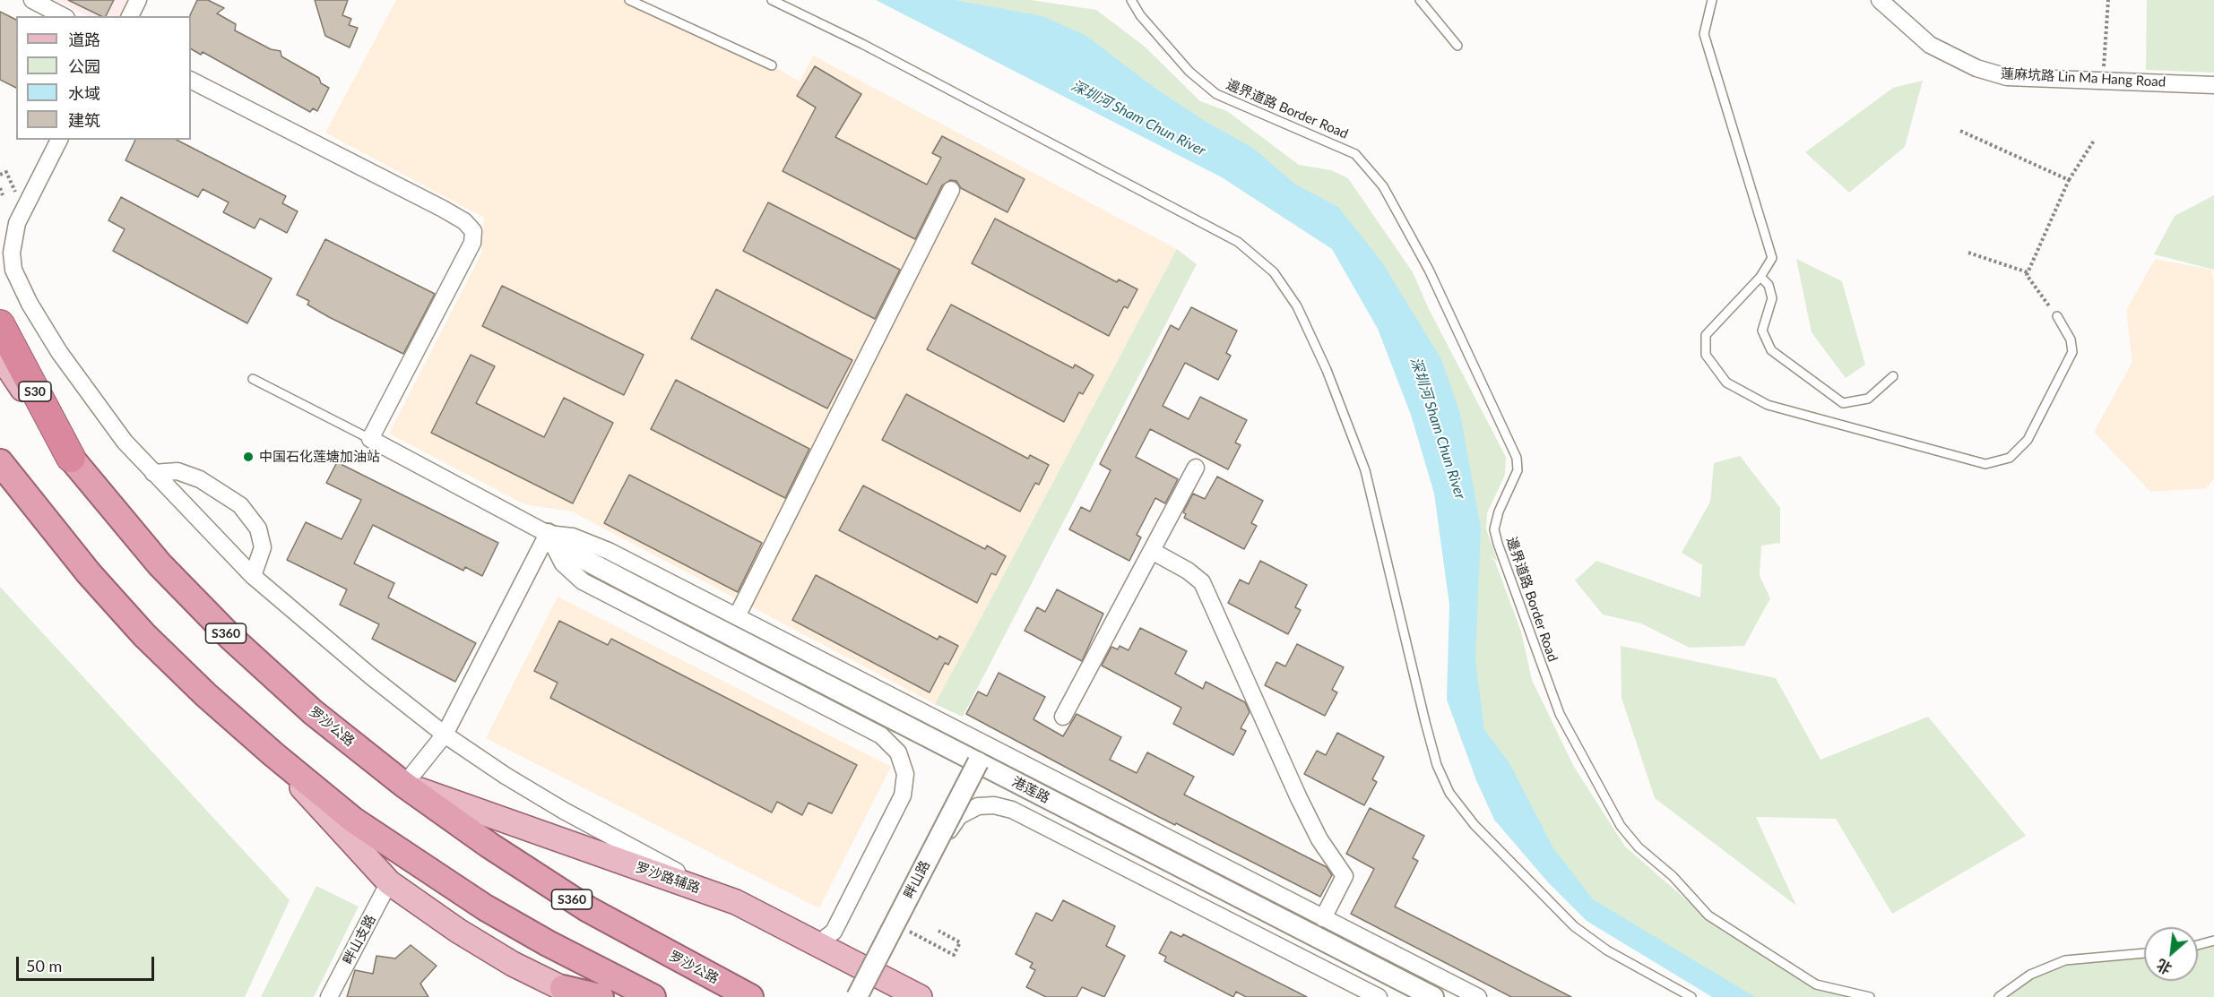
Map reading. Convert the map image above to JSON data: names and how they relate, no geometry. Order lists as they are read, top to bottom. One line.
{"streets":{"highway":["S30","S360","罗沙公路"],"main road":["罗沙路辅路"],"street":["蓮麻坑路 Lin Ma Hang Road","港莲路","畔山路","畔山支路"],"lane":["邊界道路 Border Road"]},"crossings":[["S30","罗沙公路"],["罗沙公路","罗沙路辅路"],["港莲路","畔山路"]],"water":["深圳河 Sham Chun River"],"places":["中国石化莲塘加油站"],"legend":["道路","公园","水域","建筑"],"scale_bar":"50 m","north":"bottom left"}
